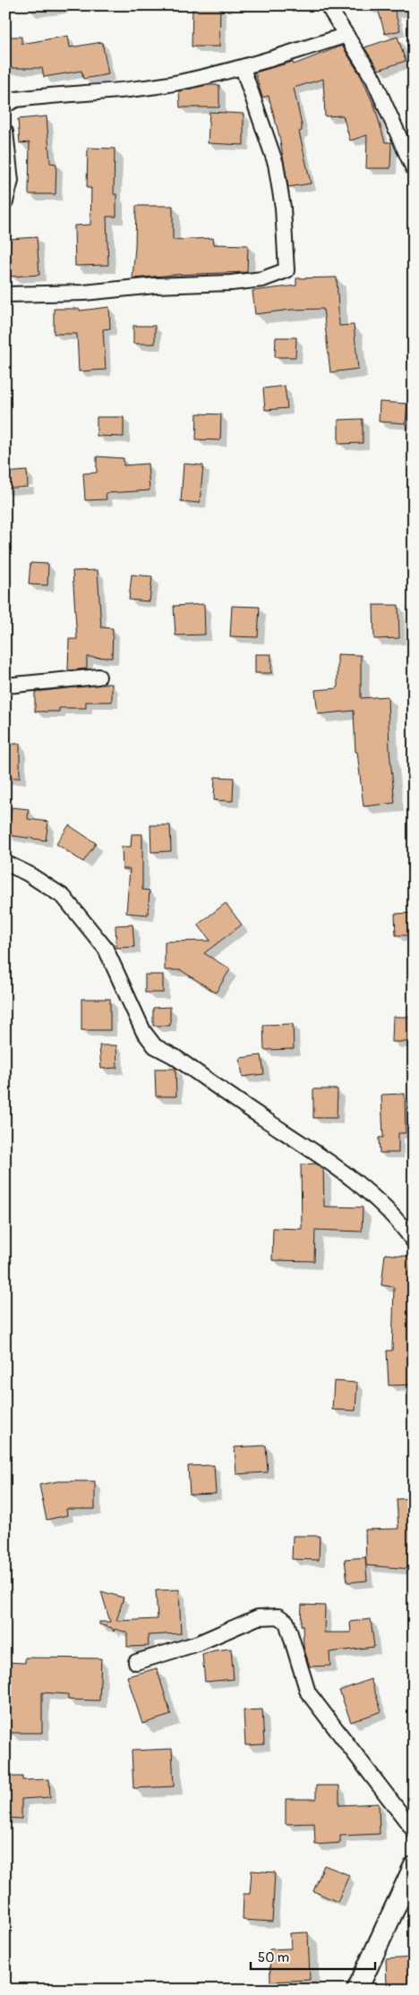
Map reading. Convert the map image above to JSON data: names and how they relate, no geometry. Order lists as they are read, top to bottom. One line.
{"scale_bar":"50 m"}
